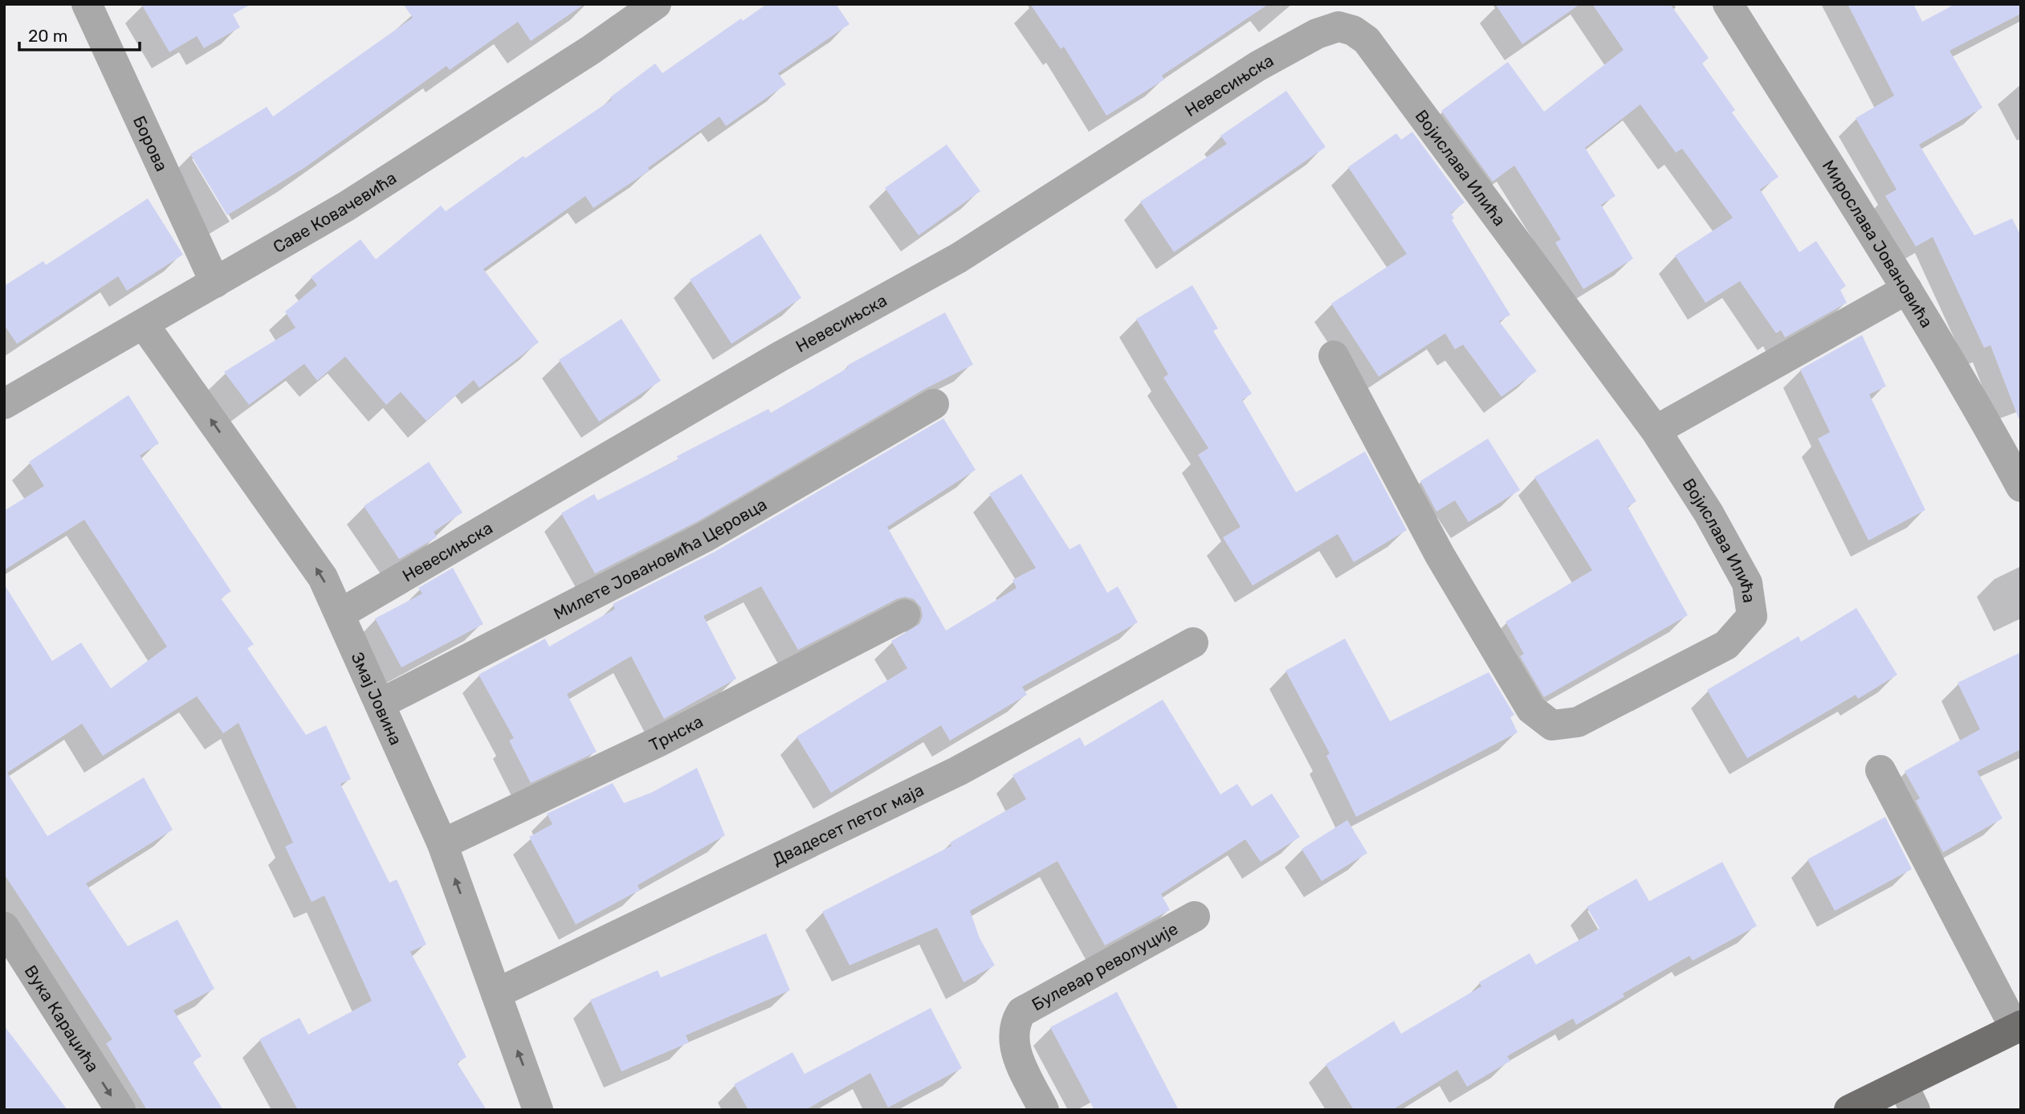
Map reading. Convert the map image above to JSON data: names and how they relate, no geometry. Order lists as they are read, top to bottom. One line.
{"streets":{"street":["Невесињска","Борова","Војислава Илића","Саве Ковачевића","Мирослава Јовановића","Милете Јовановића Церовца","Змај Јовина","Трнска","Двадесет петог маја","Булевар револуције","Вука Караџића"]},"crossings":[["Невесињска","Војислава Илића"],["Невесињска","Змај Јовина"],["Борова","Саве Ковачевића"],["Саве Ковачевића","Змај Јовина"],["Милете Јовановића Церовца","Змај Јовина"],["Змај Јовина","Трнска"],["Змај Јовина","Двадесет петог маја"]],"one_way":["Змај Јовина","Вука Караџића"],"scale_bar":"20 m"}
